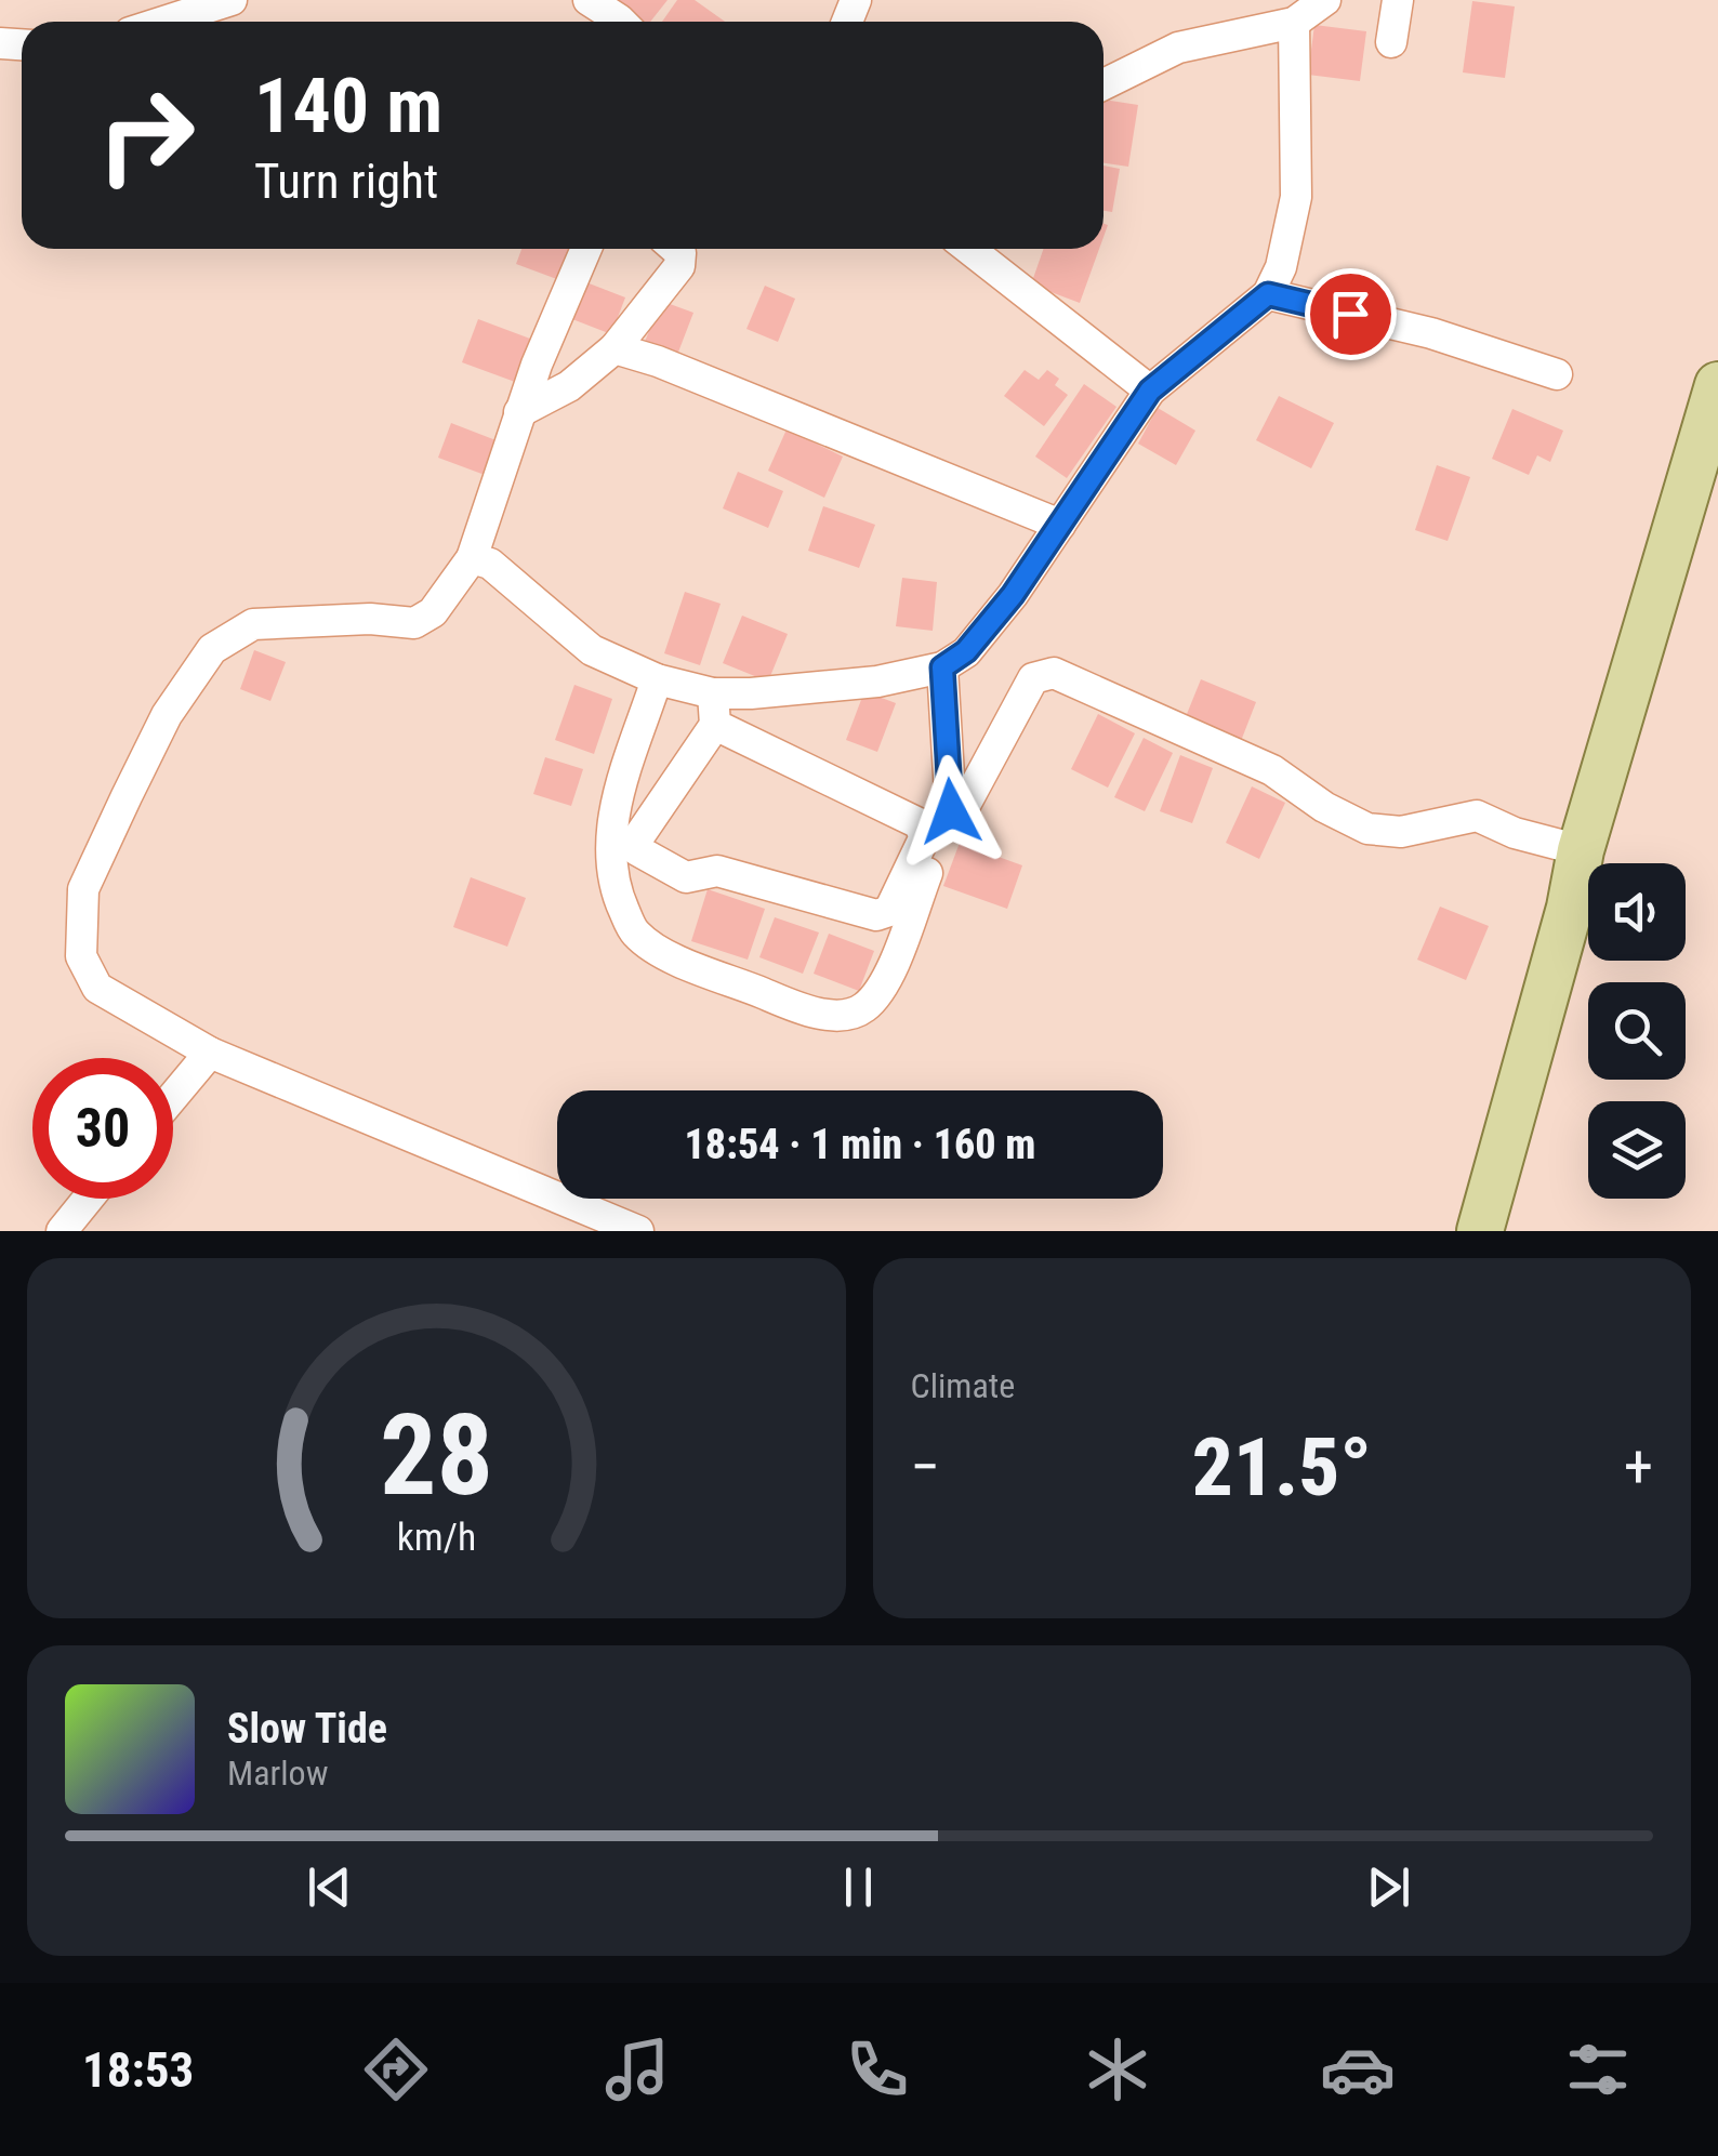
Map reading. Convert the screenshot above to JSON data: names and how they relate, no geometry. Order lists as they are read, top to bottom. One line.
{"page":{"turn":["140 m","Turn right"],"limit":"30","trip":"18:54 · 1 min · 160 m","tile":"Climate","heat":["−","21.5°","+"],"song":["Slow Tide","Marlow"],"tabs":"18:53","gauge":["28","km/h"]}}
